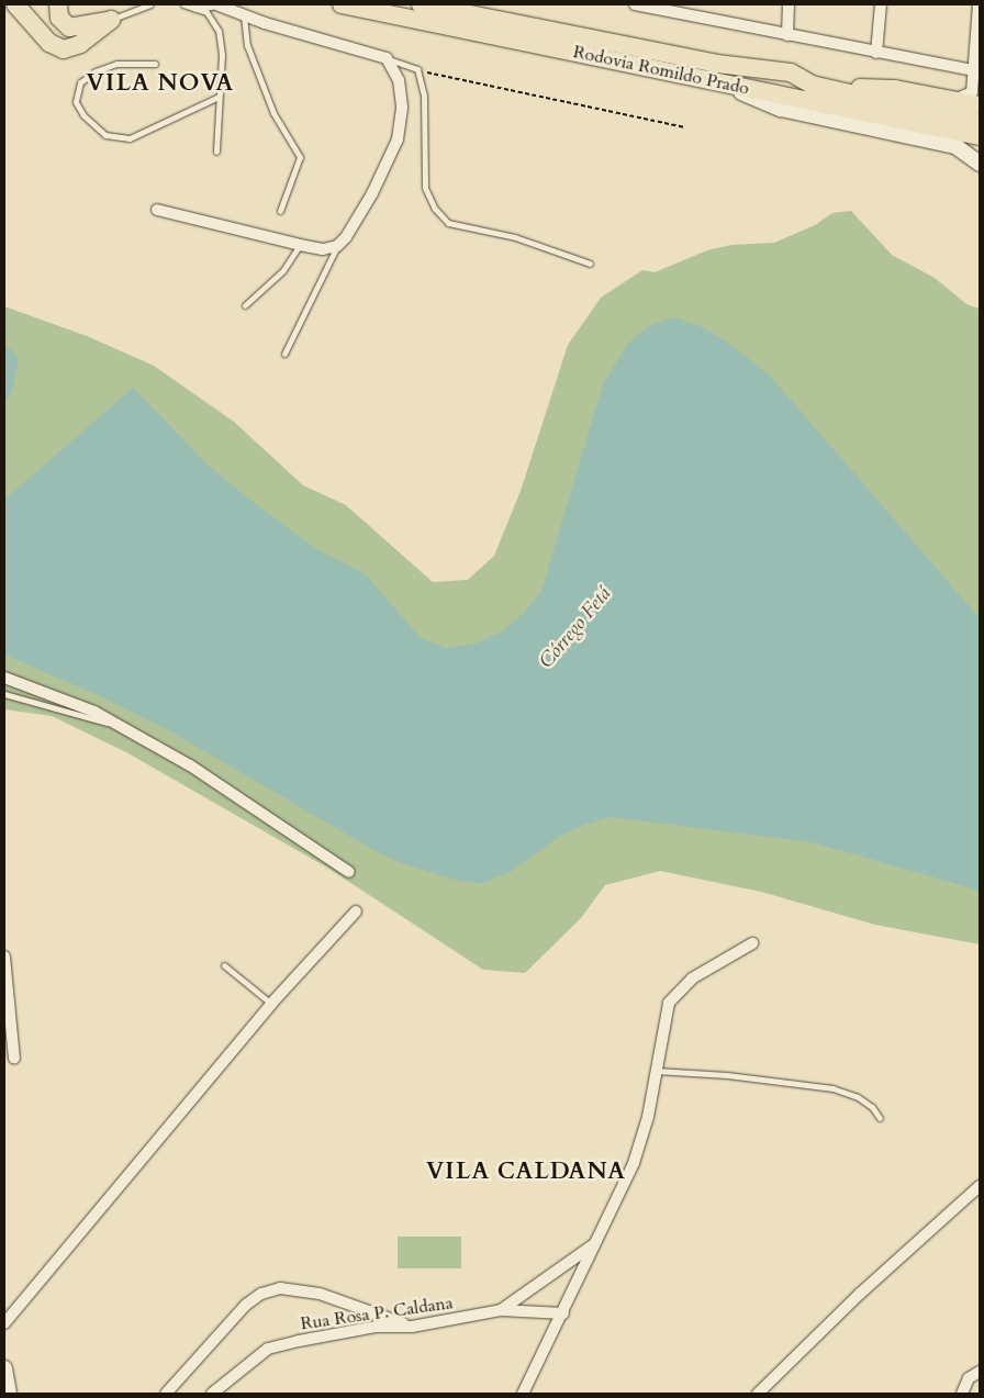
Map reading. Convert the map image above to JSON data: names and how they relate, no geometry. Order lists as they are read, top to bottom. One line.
{"streets":{"main road":["Rodovia Romildo Prado"],"street":["Rua Rosa P. Caldana"]},"districts":["VILA NOVA","VILA CALDANA"],"water":["Córrego Fetá"]}
